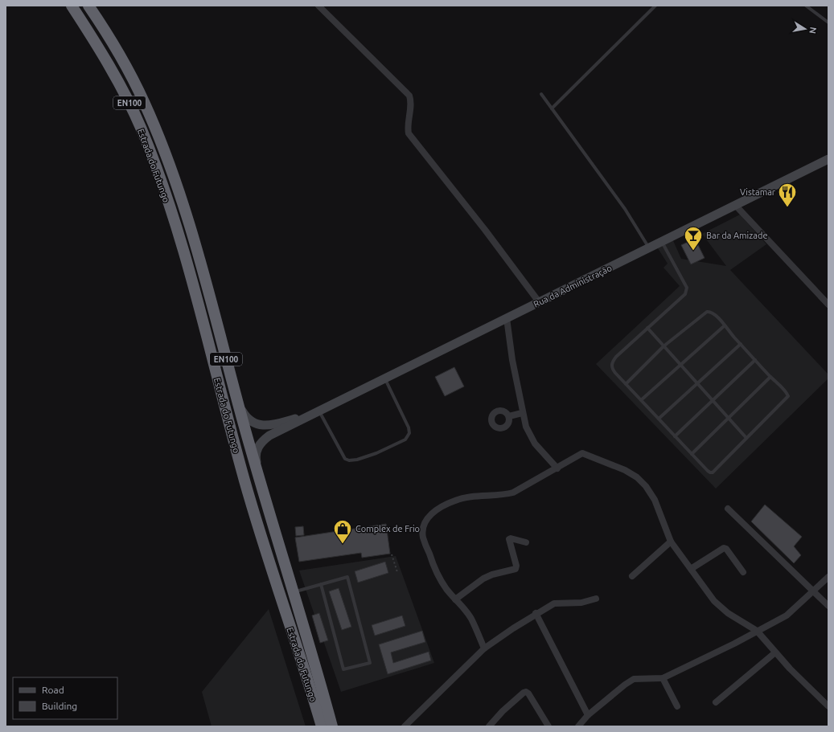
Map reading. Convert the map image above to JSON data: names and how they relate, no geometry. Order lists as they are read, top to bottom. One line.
{"streets":{"highway":["EN100","Estrada do Futungo"],"street":["Rua da Administração"]},"places":{"restaurant":["Vistamar"],"bar":["Bar da Amizade"],"shop":["Complex de Frio"]},"legend":["Road","Building"],"north":"right"}
